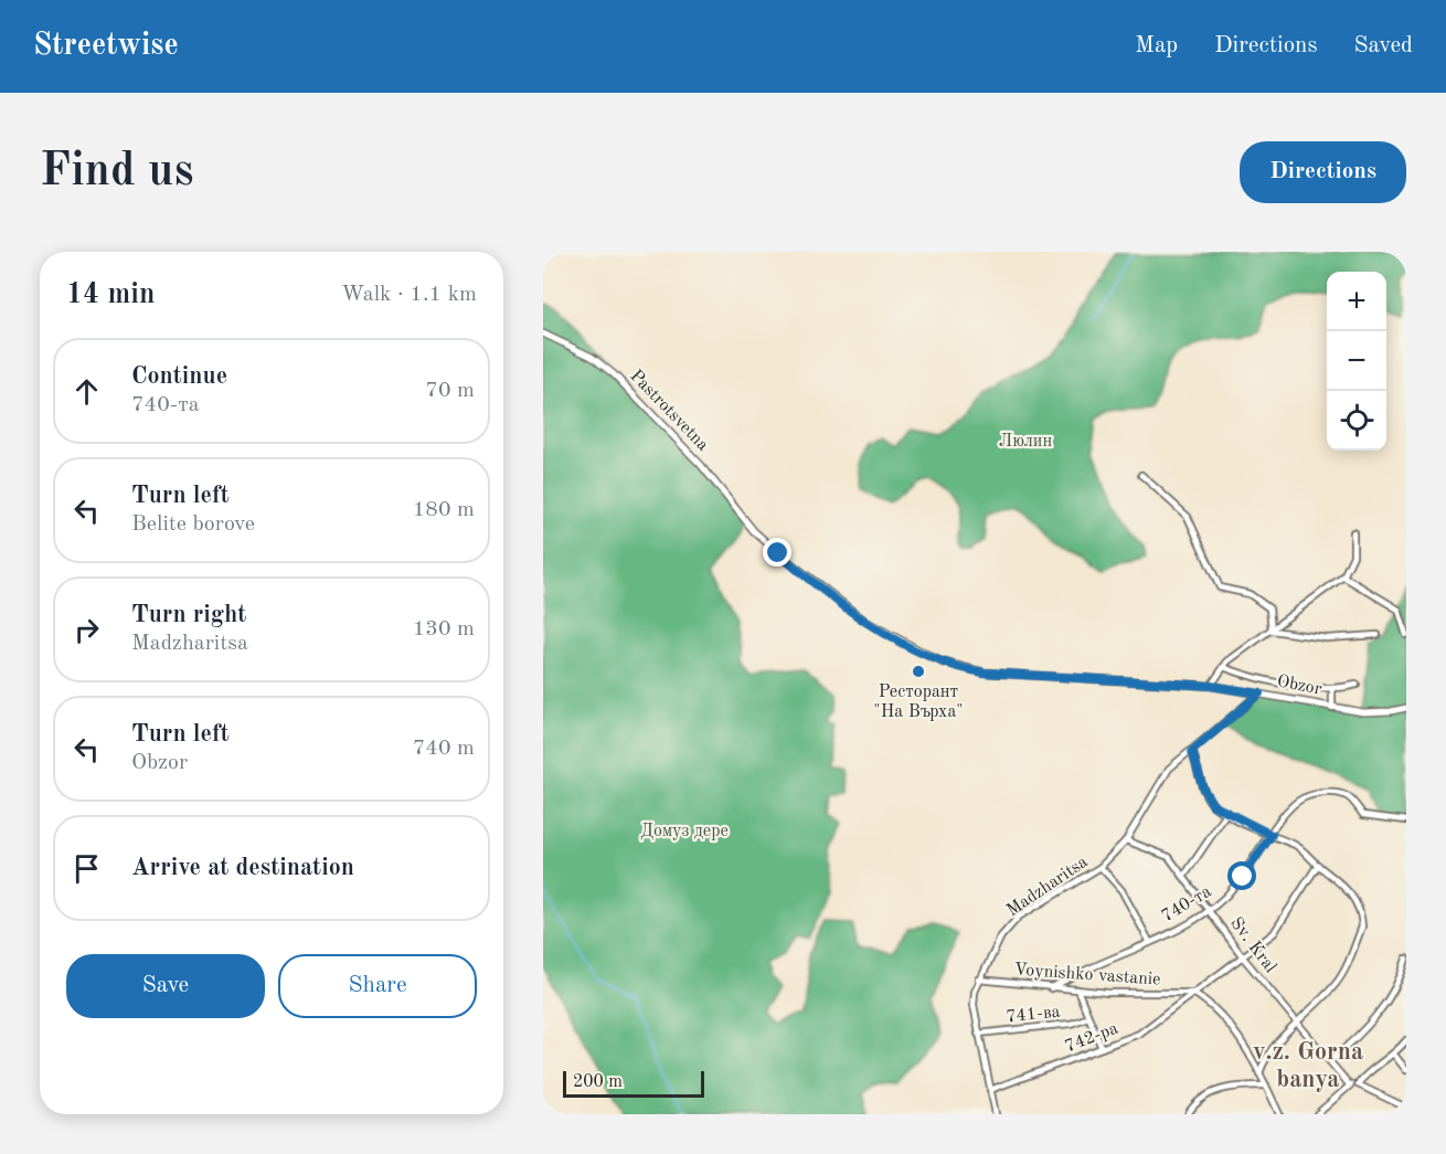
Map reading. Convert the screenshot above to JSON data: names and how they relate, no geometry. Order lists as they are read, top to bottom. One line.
{"streets":{"street":["Pastrotsvetna","Obzor","Madzharitsa","740-та","Sv. Kral","Voynishko vastanie","741-ва","742-ра"]},"crossings":[["Pastrotsvetna","Obzor"],["Obzor","Madzharitsa"],["Madzharitsa","Sv. Kral"],["Madzharitsa","Voynishko vastanie"],["Madzharitsa","741-ва"],["Madzharitsa","742-ра"],["740-та","Sv. Kral"],["740-та","Voynishko vastanie"],["Sv. Kral","742-ра"],["Voynishko vastanie","742-ра"]],"districts":["v.z. Gorna banya"],"parks":["Люлин","Домуз дере"],"places":["Ресторант \"На Върха\""],"scale_bar":"200 m","page":{"header":"Streetwise","nav":["Map","Directions","Saved"],"buttons":["Directions",["Save","Share"]],"title":"Find us","heading":["14 min","Walk · 1.1 km"],"map_buttons":["+","−"],"list":[["Continue","740-та","70 m"],["Turn left","Belite borove","180 m"],["Turn right","Madzharitsa","130 m"],["Turn left","Obzor","740 m"],"Arrive at destination"],"scale":"200 m"}}
